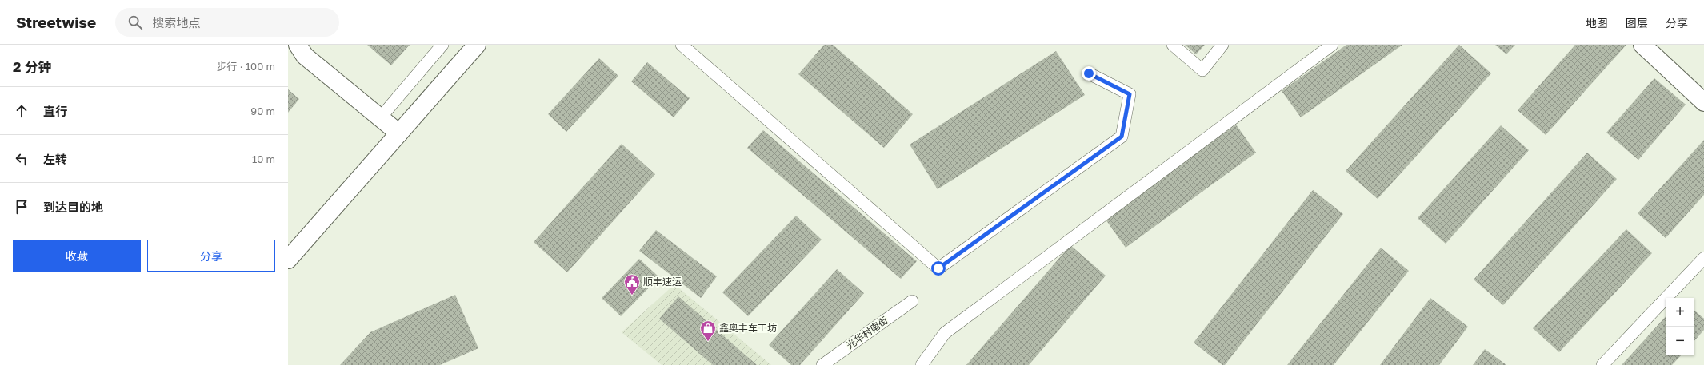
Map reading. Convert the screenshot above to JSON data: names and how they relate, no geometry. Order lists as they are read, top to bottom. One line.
{"streets":{"lane":["光华村南街"]},"places":{"public building":["顺丰速运"],"shop":["鑫奥丰车工坊"]},"page":{"header":"Streetwise","search":"搜索地点","nav":["地图","图层","分享"],"heading":["2 分钟","步行 · 100 m"],"list":[["直行","90 m"],["左转","10 m"],"到达目的地"],"buttons":["收藏","分享"],"map_buttons":["+","−"]}}
